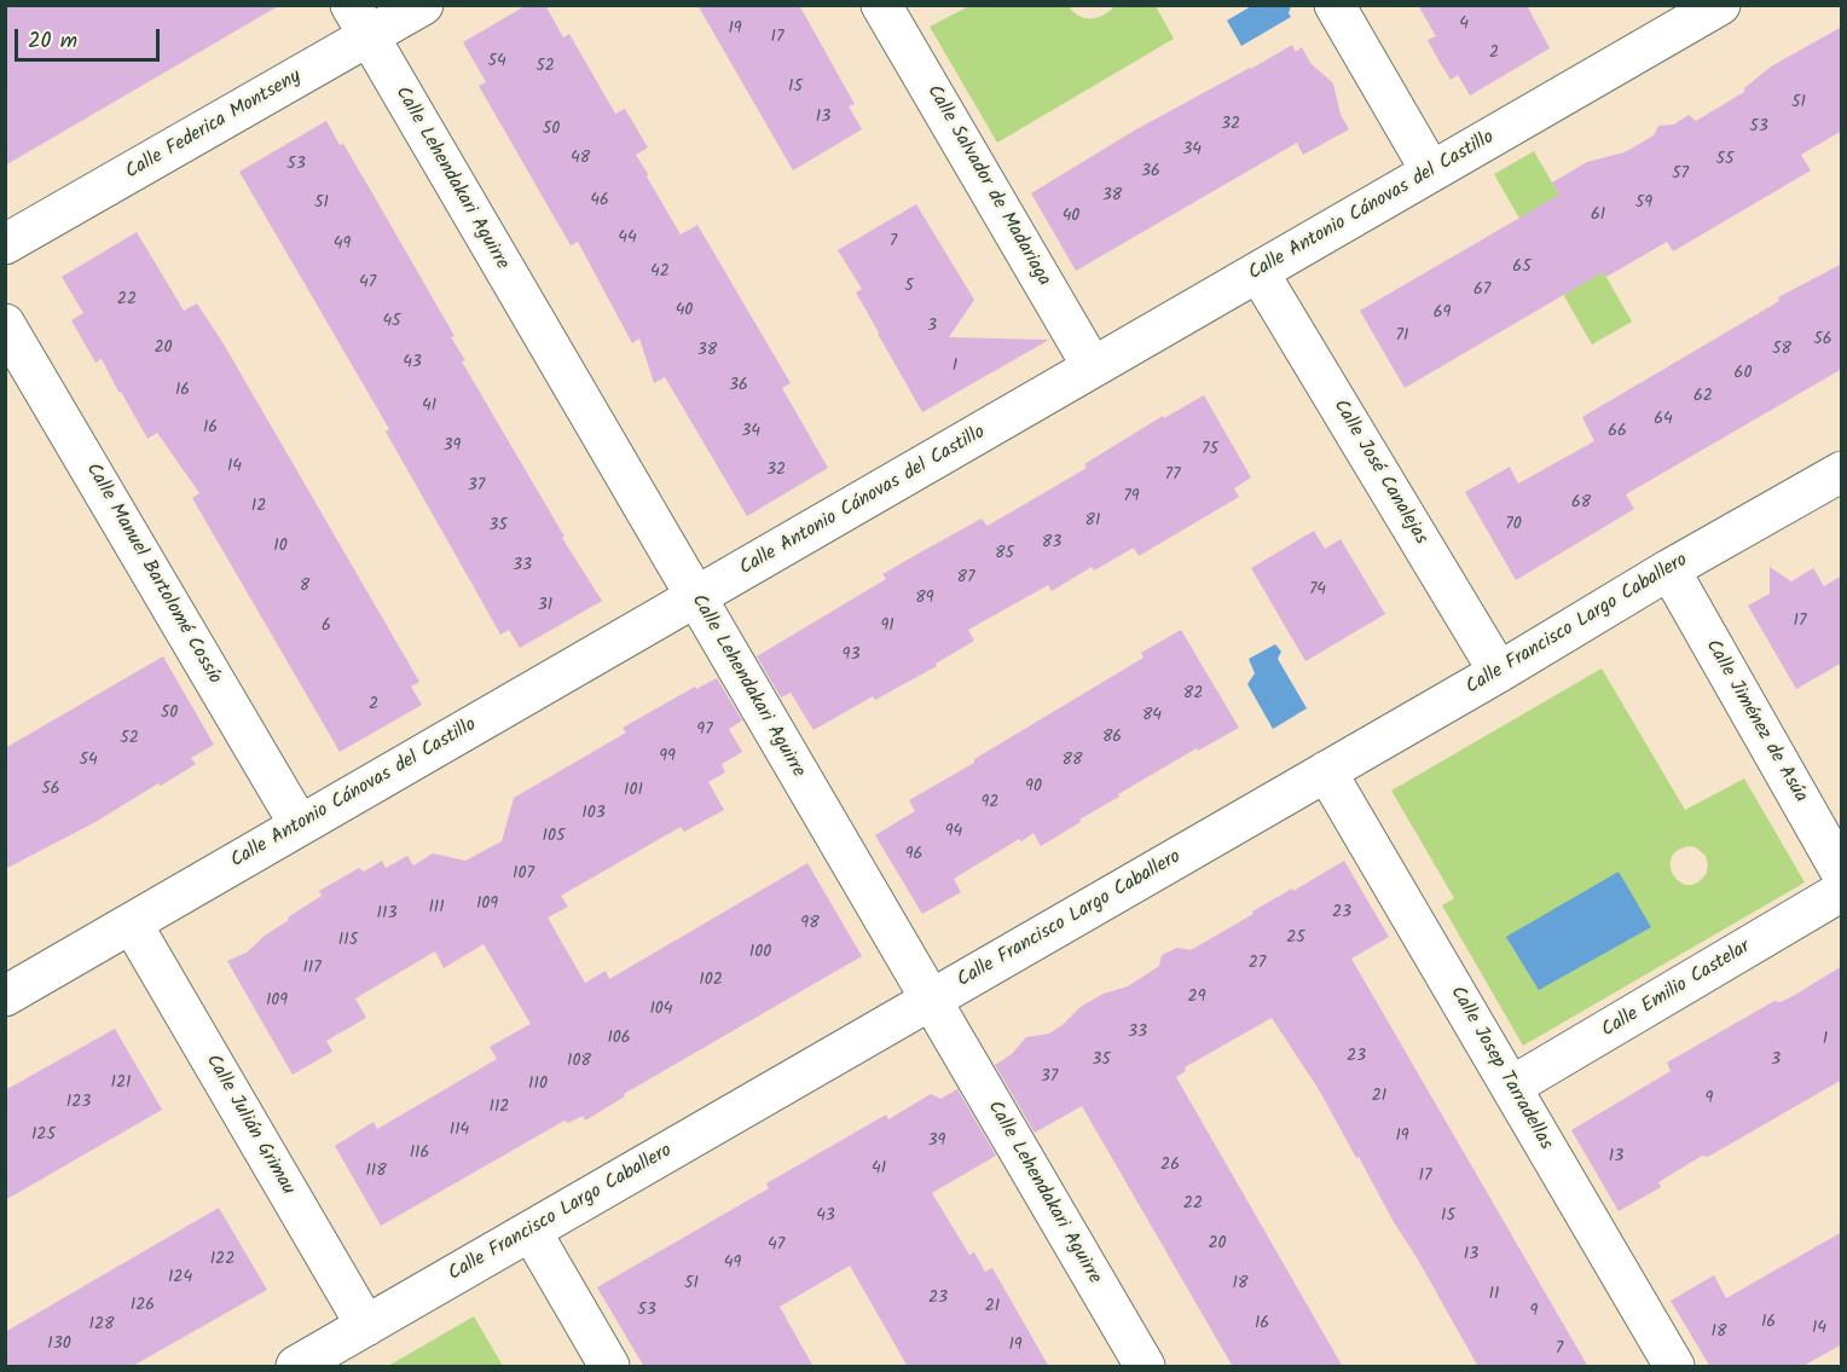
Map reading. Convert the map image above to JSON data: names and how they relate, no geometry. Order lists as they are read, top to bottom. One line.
{"streets":{"street":["Calle Federica Montseny","Calle Lehendakari Aguirre","Calle Salvador de Madariaga","Calle Antonio Cánovas del Castillo","Calle José Canalejas","Calle Manuel Bartolomé Cossío","Calle Francisco Largo Caballero","Calle Jiménez de Asúa","Calle Emilio Castelar","Calle Josep Tarradellas","Calle Julián Grimau"]},"crossings":[["Calle Federica Montseny","Calle Lehendakari Aguirre"],["Calle Lehendakari Aguirre","Calle Antonio Cánovas del Castillo"],["Calle Lehendakari Aguirre","Calle Francisco Largo Caballero"],["Calle Salvador de Madariaga","Calle Antonio Cánovas del Castillo"],["Calle Antonio Cánovas del Castillo","Calle José Canalejas"],["Calle Antonio Cánovas del Castillo","Calle Manuel Bartolomé Cossío"],["Calle Antonio Cánovas del Castillo","Calle Julián Grimau"],["Calle José Canalejas","Calle Francisco Largo Caballero"],["Calle Francisco Largo Caballero","Calle Jiménez de Asúa"],["Calle Francisco Largo Caballero","Calle Josep Tarradellas"],["Calle Francisco Largo Caballero","Calle Julián Grimau"],["Calle Emilio Castelar","Calle Josep Tarradellas"]],"house_numbers":["4","19","17","2","54","52","15","51","13","32","53","50","34","48","55","53","36","57","38","46","51","59","61","40","44","7","49","65","42","47","5","67","22","40","69","45","3","71","56","20","58","38","43","1","60","36","16","62","41","64","16","34","66","39","75","14","32","77","37","79","68","12","81","70","35","83","10","85","33","87","8","74","89","31","17","6","91","93","82","2","50","84","97","86","52","99","54","88","90","56","101","92","103","94","105","96","107","109","111","23","113","98","25","115","100","27","117","102","29","109","104","33","106","1","23","35","3","108","37","121","110","21","9","123","112","114","125","19","39","116","13","26","41","118","17","22","43","15","20","47","13","122","49","124","51","18","11","23","126","21","53","9","16","16","128","14","18","130","19","7"],"scale_bar":"20 m"}
